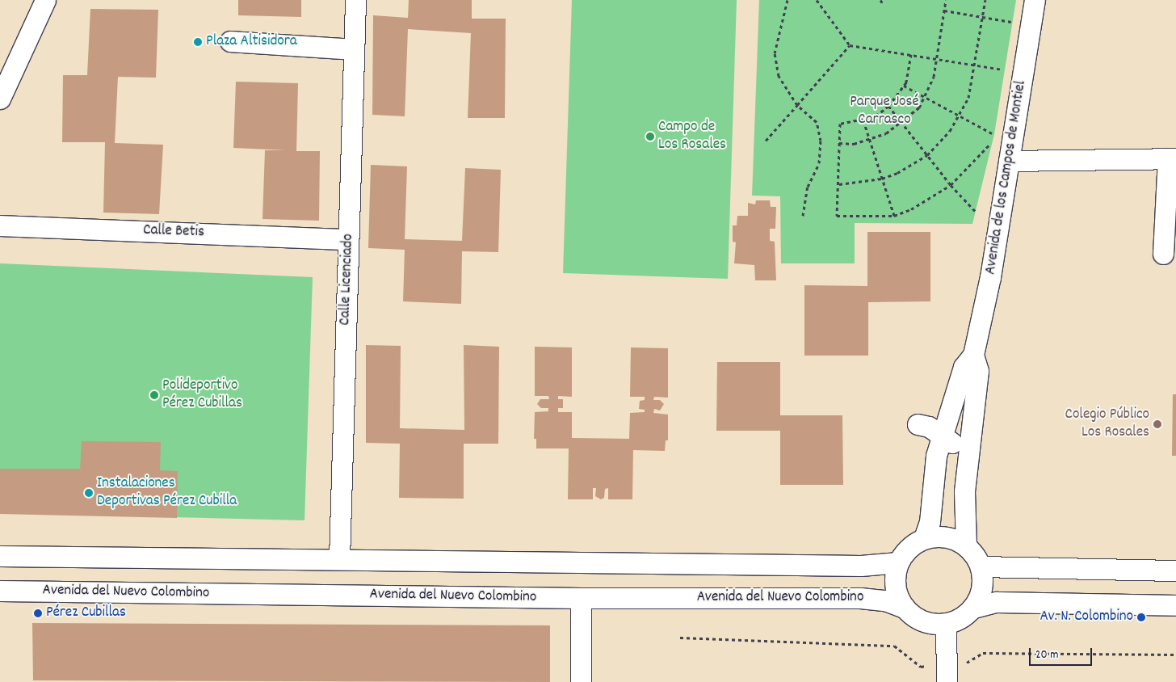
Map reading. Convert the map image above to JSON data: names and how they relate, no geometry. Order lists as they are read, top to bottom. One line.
{"streets":{"street":["Avenida de los Campos de Montiel","Calle Betis","Calle Licenciado","Avenida del Nuevo Colombino"]},"crossings":[["Avenida de los Campos de Montiel","Avenida del Nuevo Colombino"],["Calle Betis","Calle Licenciado"]],"parks":["Parque José Carrasco"],"places":["Plaza Altisidora","Campo de Los Rosales","Polideportivo Pérez Cubillas","Colegio Público Los Rosales","Instalaciones Deportivas Pérez Cubilla","Pérez Cubillas","Av. N. Colombino"],"scale_bar":"20 m"}
